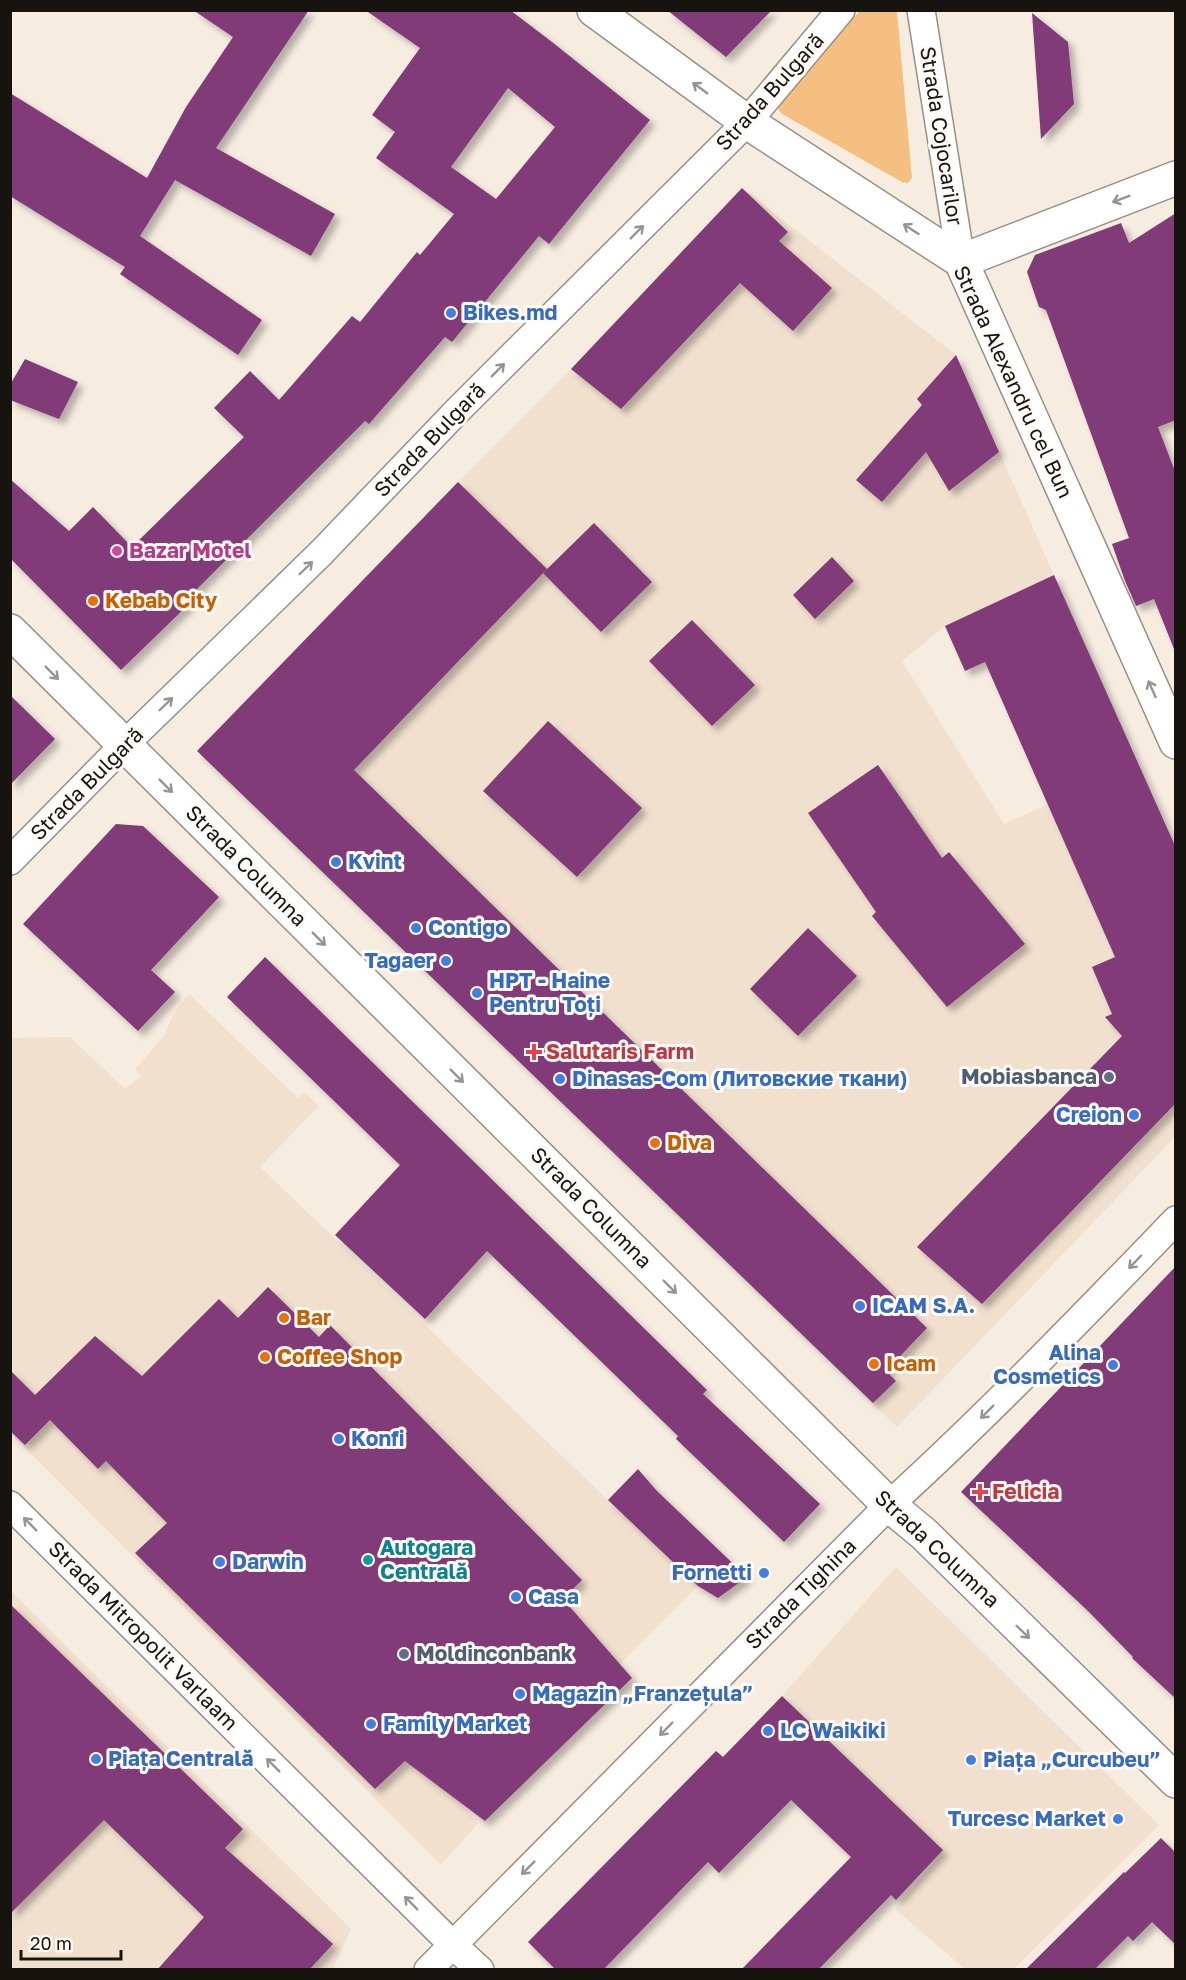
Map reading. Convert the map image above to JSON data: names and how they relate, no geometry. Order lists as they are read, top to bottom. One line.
{"streets":{"main road":["Strada Alexandru cel Bun","Strada Columna"],"street":["Strada Bulgară","Strada Cojocarilor","Strada Tighina","Strada Mitropolit Varlaam"]},"crossings":[["Strada Bulgară","Strada Alexandru cel Bun"],["Strada Bulgară","Strada Columna"],["Strada Cojocarilor","Strada Alexandru cel Bun"],["Strada Columna","Strada Tighina"],["Strada Tighina","Strada Mitropolit Varlaam"]],"one_way":["Strada Bulgară","Strada Alexandru cel Bun","Strada Columna","Strada Tighina","Strada Mitropolit Varlaam"],"places":{"other":["Bikes.md","Bazar Motel","Kebab City","Kvint","Contigo","Tagaer","HPT - Haine Pentru Toți","Mobiasbanca","Dinasas-Com (Литовские ткани)","Creion","Diva","ICAM S.A.","Bar","Coffee Shop","Icam","Alina Cosmetics","Konfi","Autogara Centrală","Darwin","Fornetti","Casa","Moldinconbank","Magazin „Franzețula”","Family Market","LC Waikiki","Piața Centrală","Piața „Curcubeu”","Turcesc Market"],"health":["Salutaris Farm","Felicia"]},"scale_bar":"20 m"}
